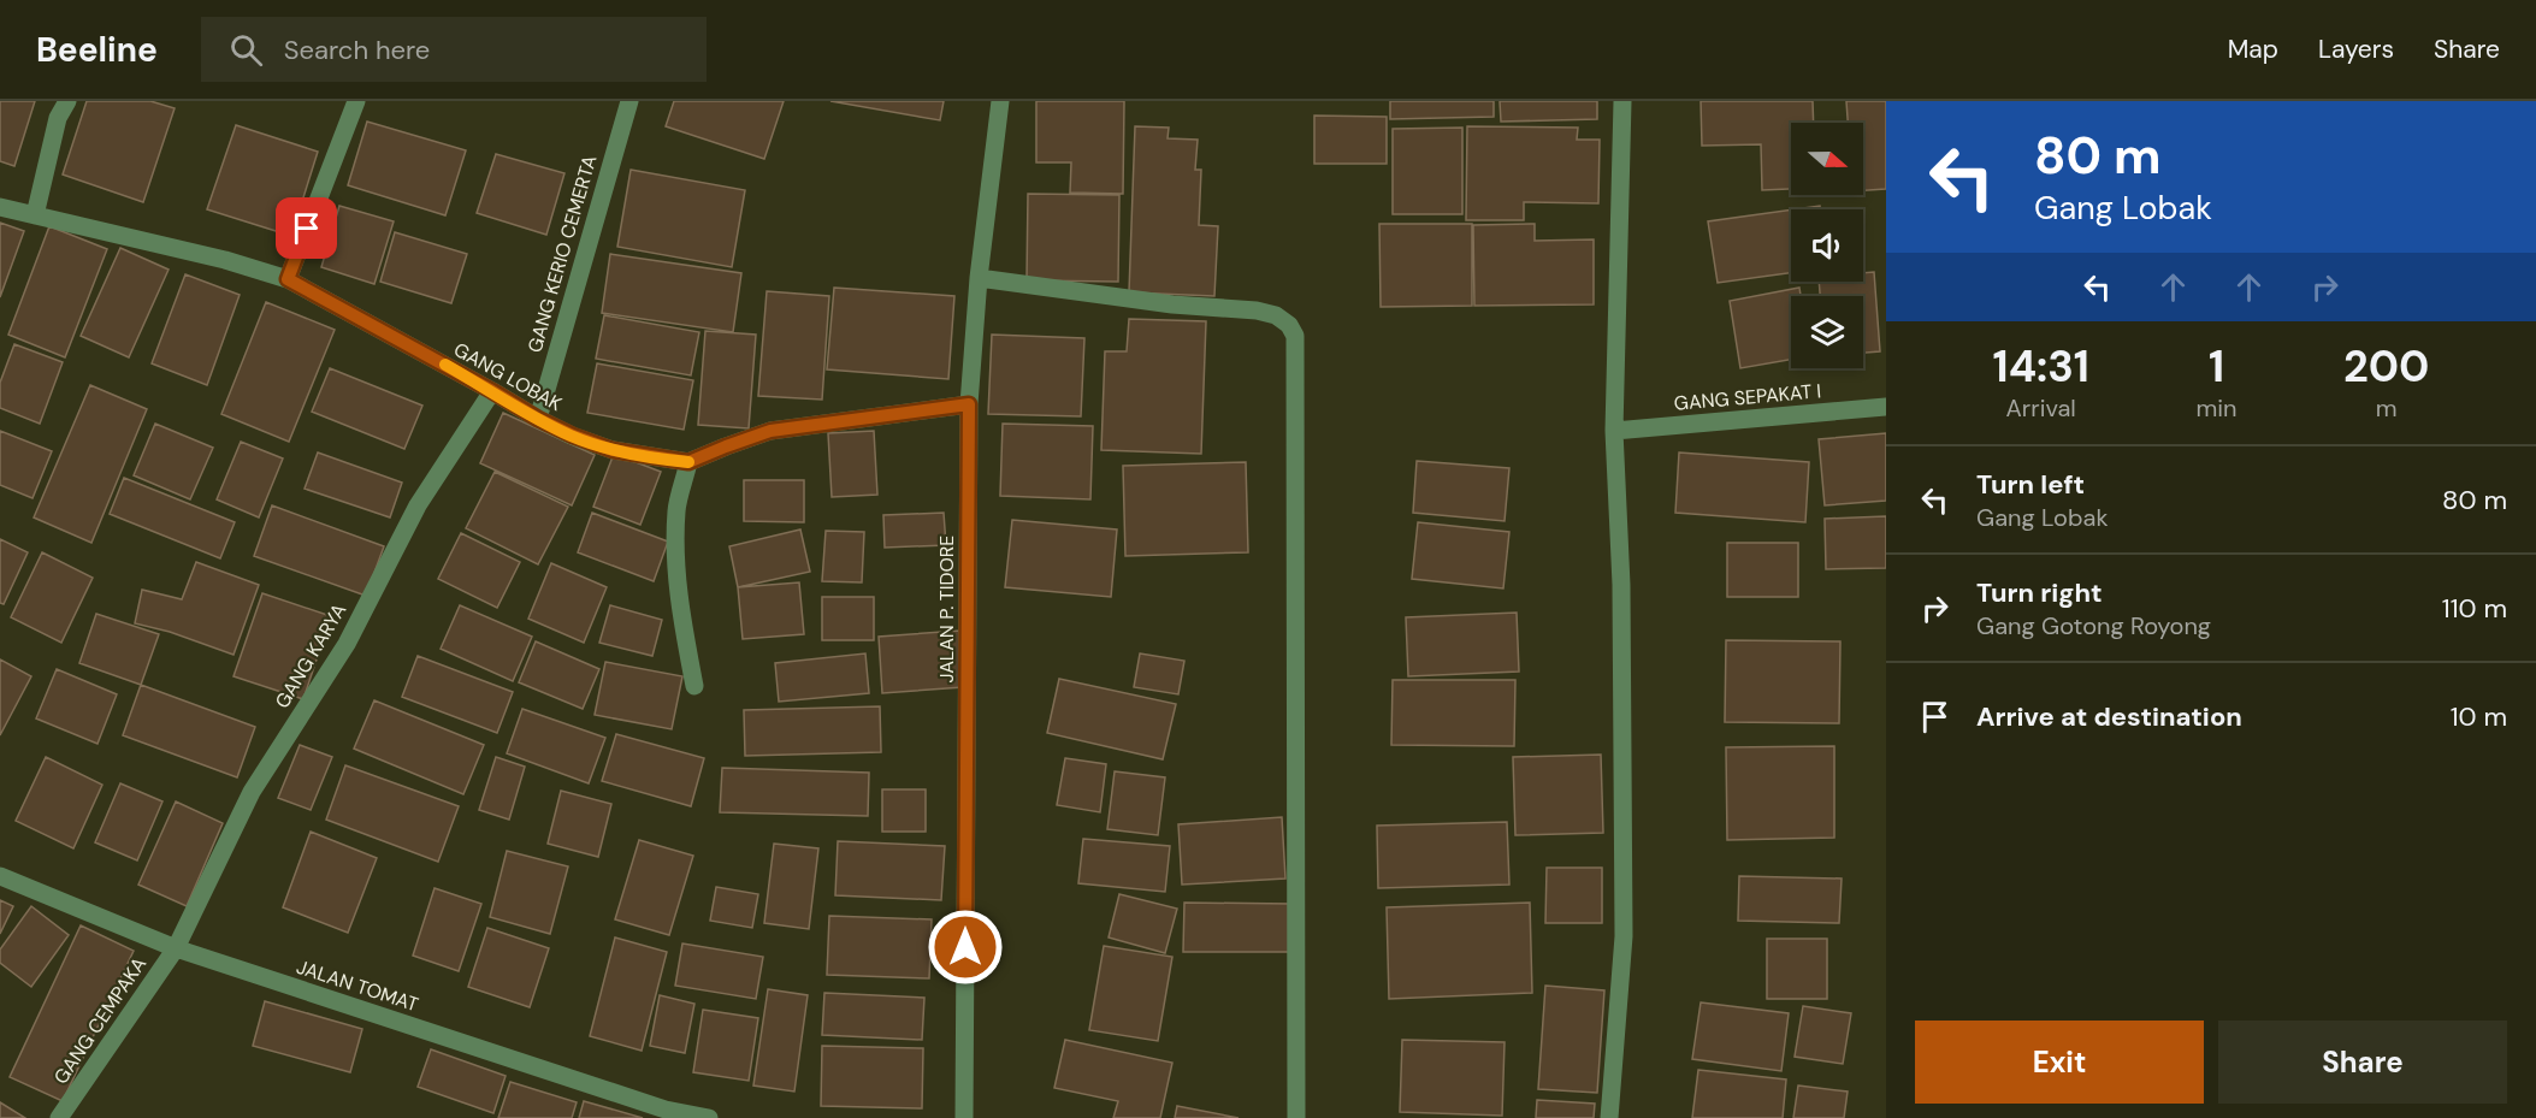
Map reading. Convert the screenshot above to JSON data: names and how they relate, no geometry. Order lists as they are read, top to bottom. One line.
{"streets":{"street":["GANG KERIO CEMERTA","GANG LOBAK","GANG SEPAKAT I","JALAN P. TIDORE","GANG KARYA","JALAN TOMAT","GANG CEMPAKA"]},"crossings":[["GANG KERIO CEMERTA","GANG LOBAK"],["GANG LOBAK","GANG KARYA"],["GANG KARYA","JALAN TOMAT"],["GANG KARYA","GANG CEMPAKA"],["JALAN TOMAT","GANG CEMPAKA"]],"north":"right","page":{"header":"Beeline","search":"Search here","nav":["Map","Layers","Share"],"turn":["80 m","Gang Lobak"],"eta":["14:31","Arrival","1","min","200","m"],"list":[{"name":"Turn left","note":"Gang Lobak","value":"80 m"},{"name":"Turn right","note":"Gang Gotong Royong","value":"110 m"},{"name":"Arrive at destination","value":"10 m"}],"buttons":["Exit","Share"]}}
